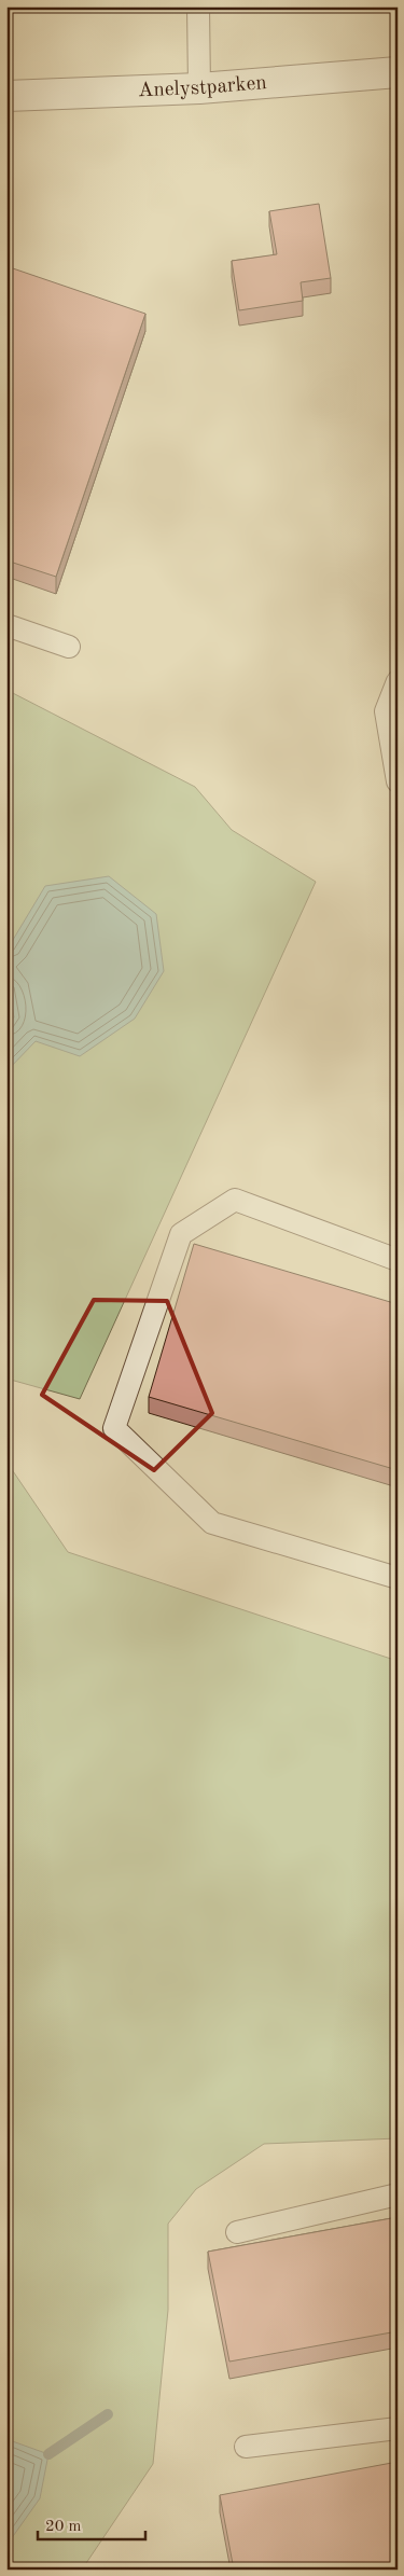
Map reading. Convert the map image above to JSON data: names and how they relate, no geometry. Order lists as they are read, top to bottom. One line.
{"streets":{"street":["Anelystparken"]},"scale_bar":"20 m"}
